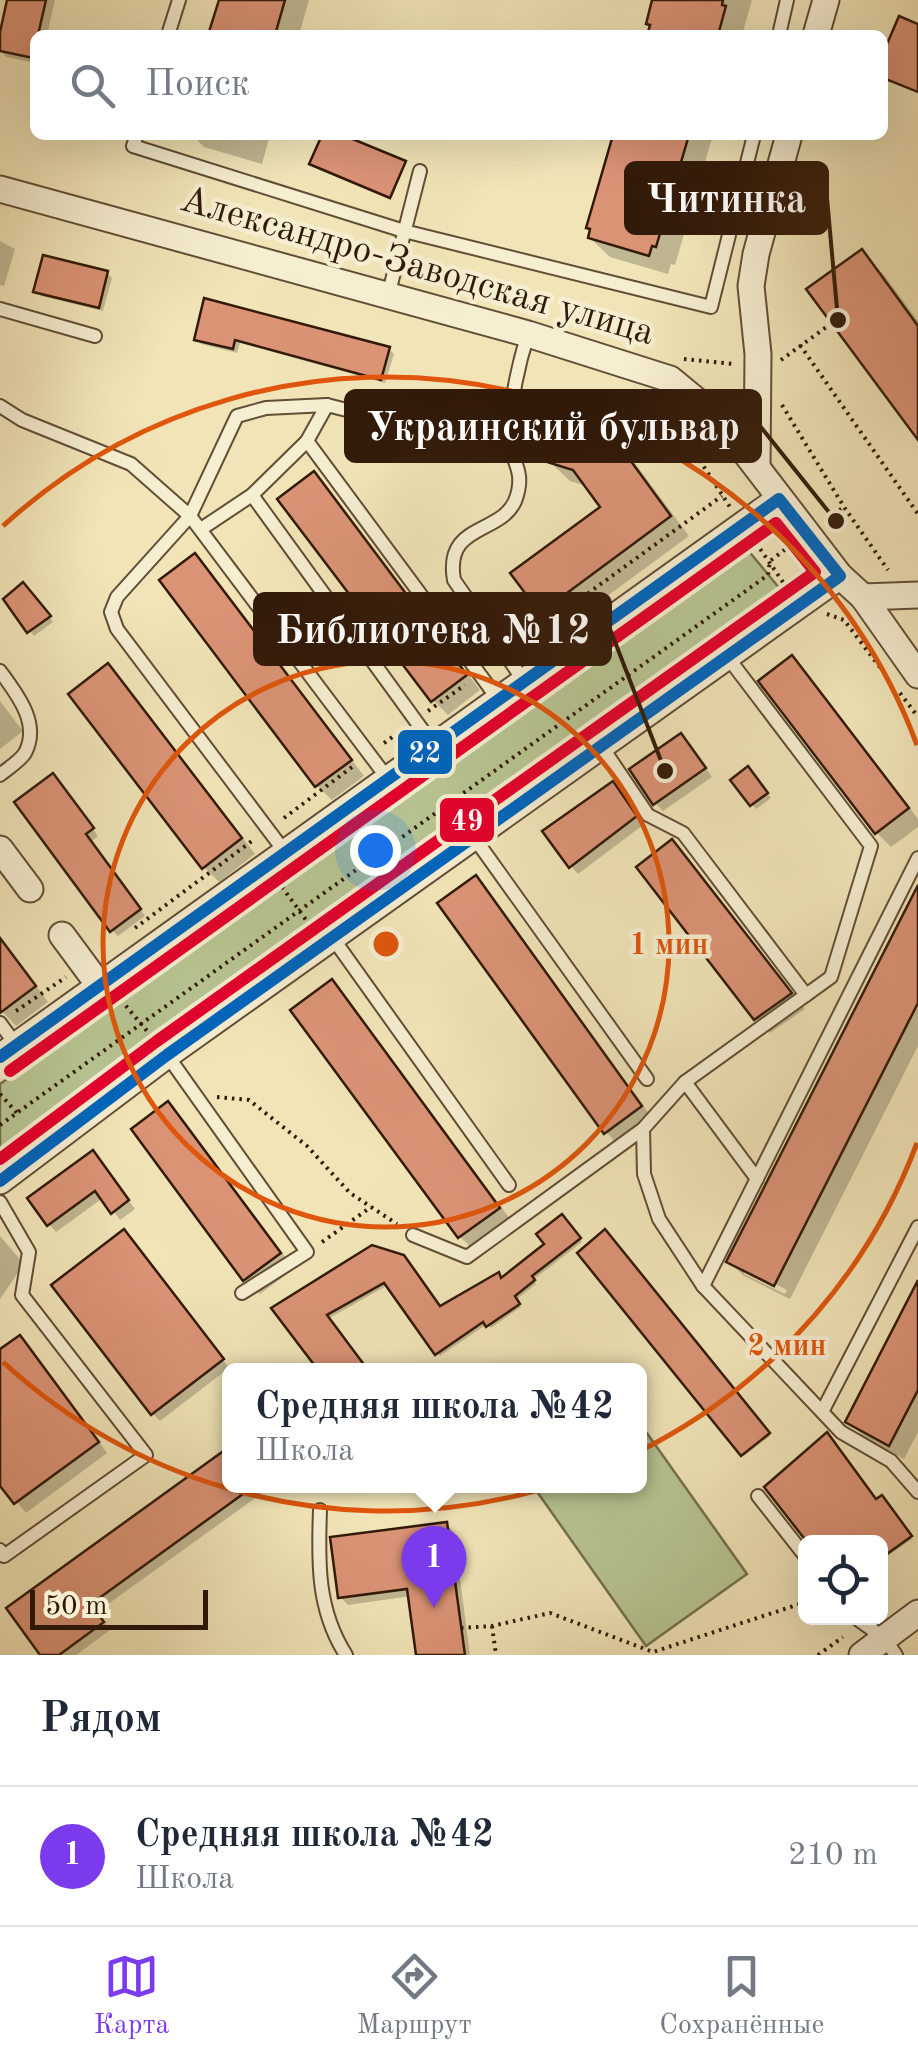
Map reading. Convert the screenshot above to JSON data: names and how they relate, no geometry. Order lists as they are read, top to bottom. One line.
{"streets":{"street":["Александро-Заводская улица"]},"places":["Читинка","Украинский бульвар","Библиотека №12"],"lines":["transit line 22","transit line 49"],"scale_bar":"50 m","page":{"search":"Поиск","popup":["Средняя школа №42","Школа"],"pins":"1","scale":"50 m","heading":"Рядом","list":[{"mark":"1","name":"Средняя школа №42","note":"Школа","value":"210 m"}],"nav":["Карта","Маршрут","Сохранённые"]},"rings":["1 мин","2 мин"]}
